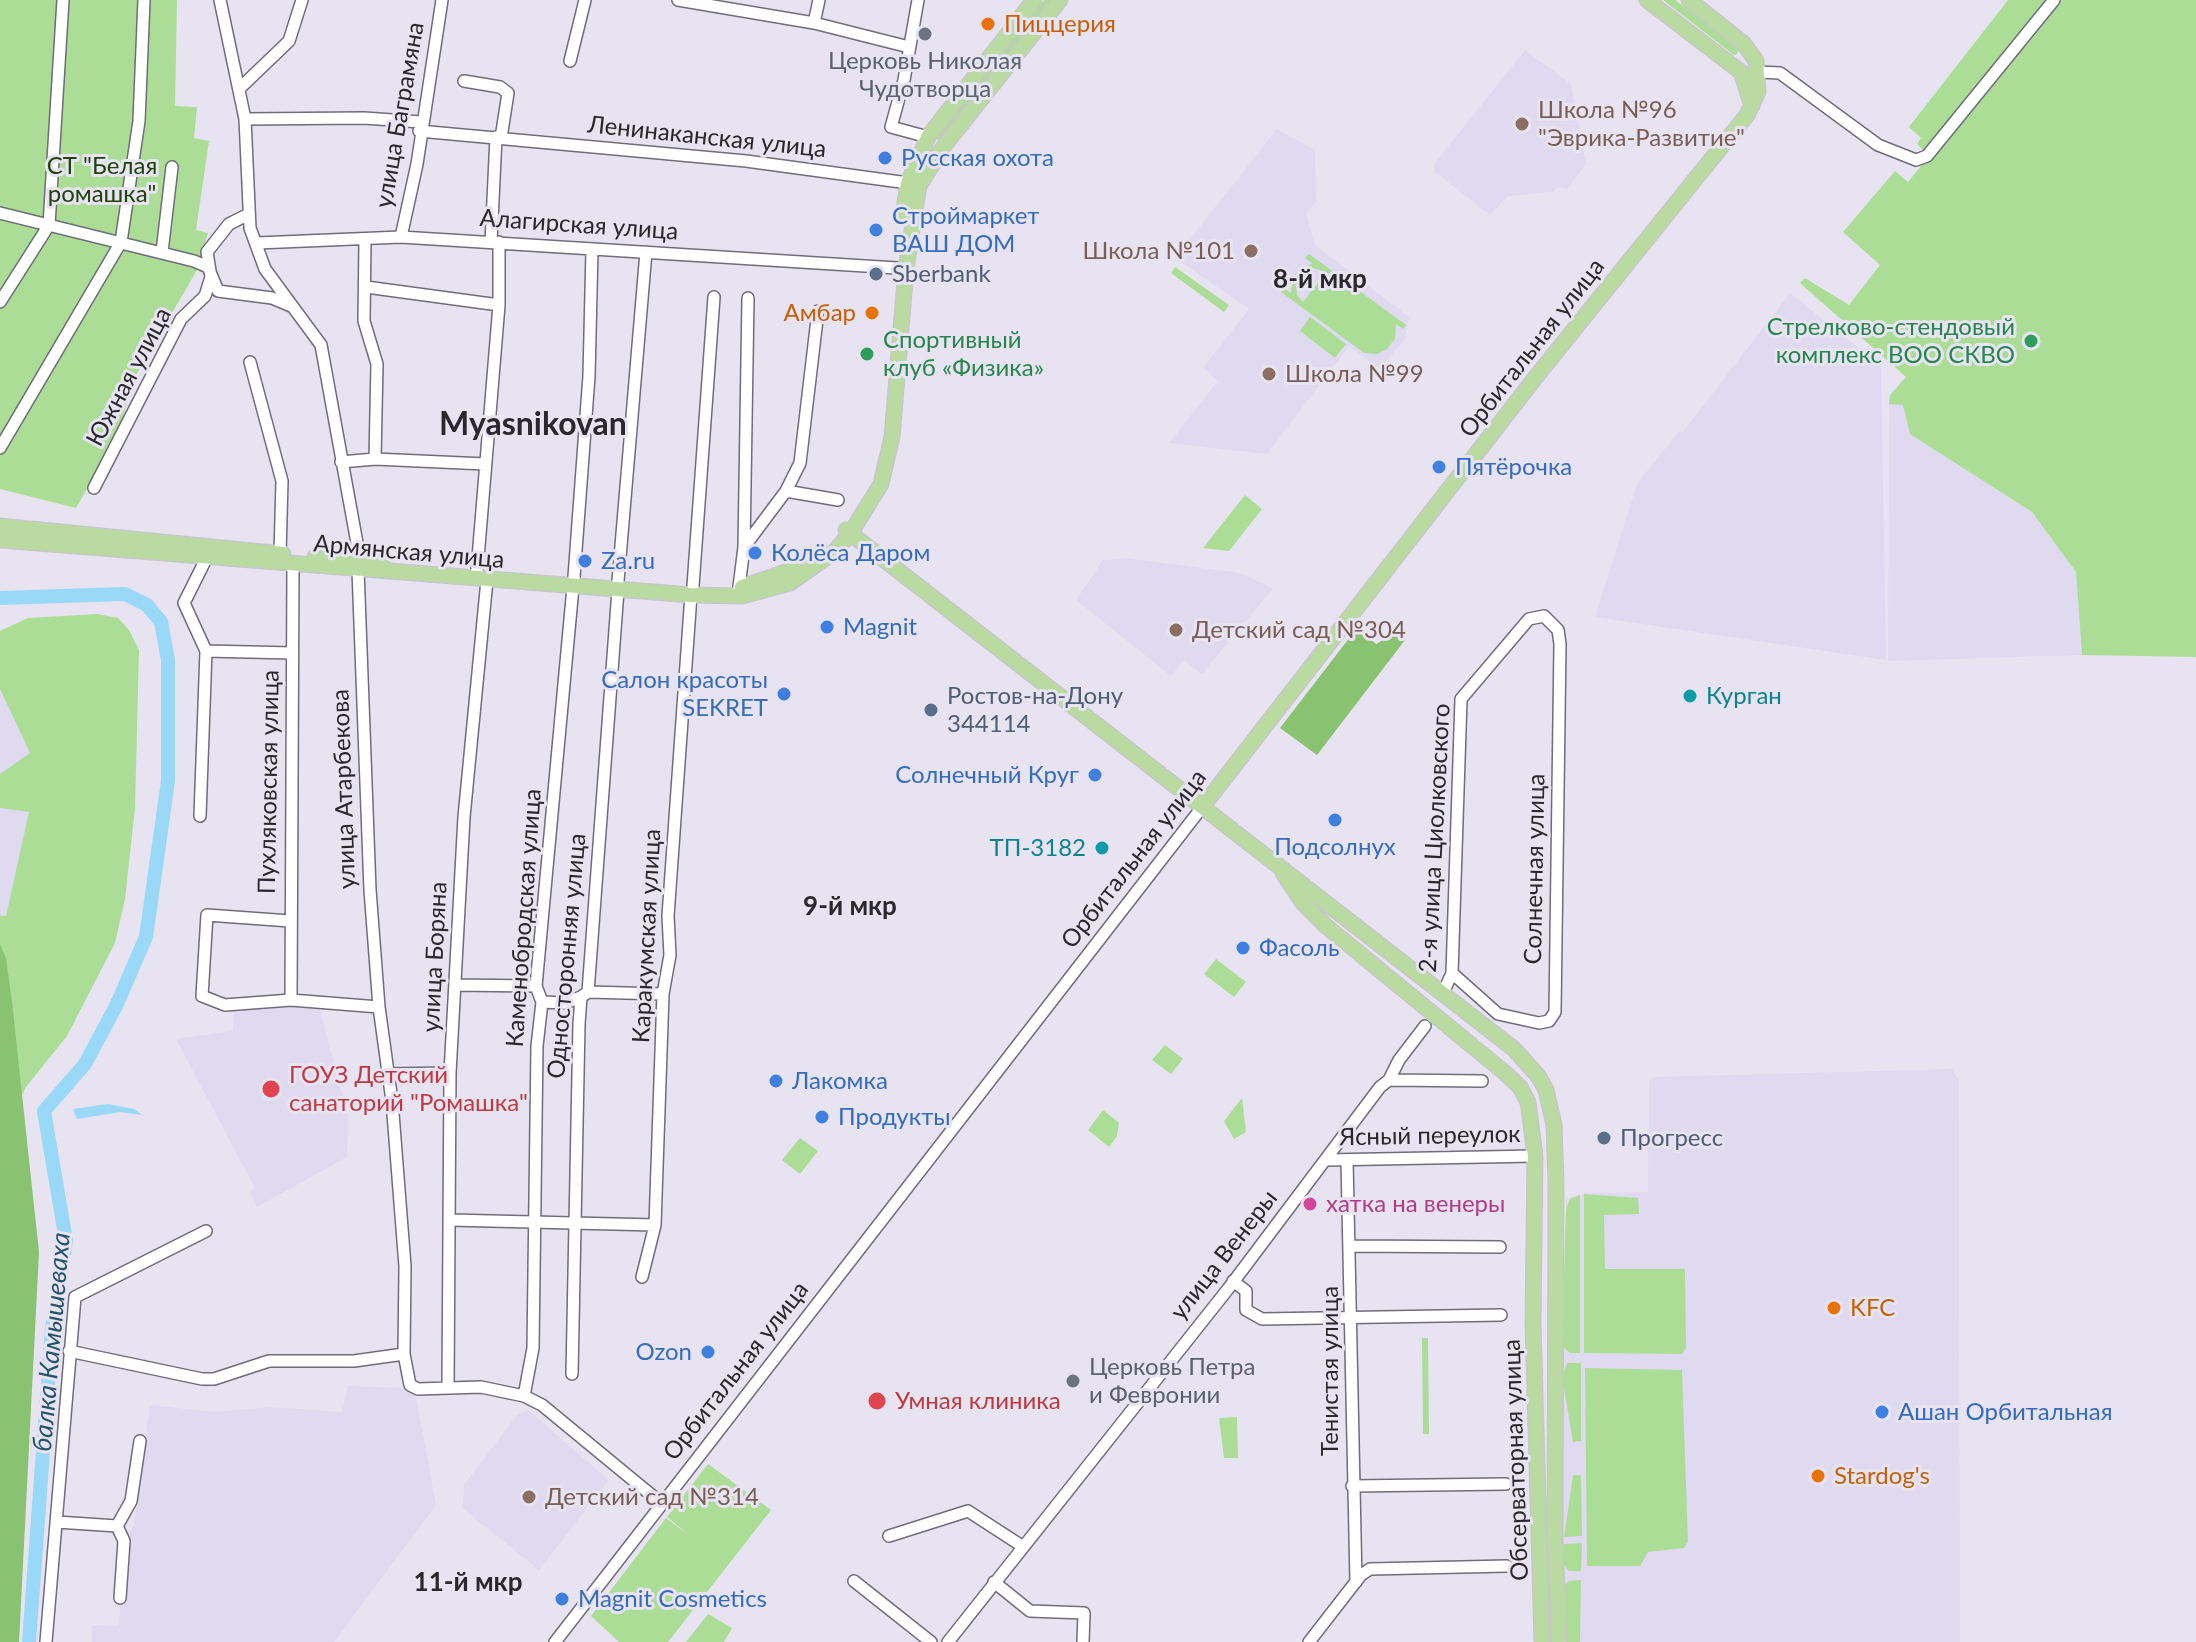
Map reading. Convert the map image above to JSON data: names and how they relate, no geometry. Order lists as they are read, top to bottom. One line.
{"streets":{"main road":["Орбитальная улица","Армянская улица","Обсерваторная улица"],"street":["улица Баграмяна","Ленинаканская улица","Алагирская улица","Южная улица","Пухляковская улица","улица Атарбекова","2-я улица Циолковского","Солнечная улица","Каменобродская улица","Каракумская улица","Односторонняя улица","улица Боряна","Ясный переулок","улица Венеры","Тенистая улица"]},"crossings":[["улица Баграмяна","Ленинаканская улица"],["улица Баграмяна","Алагирская улица"],["Алагирская улица","улица Атарбекова"],["Алагирская улица","Каменобродская улица"],["Алагирская улица","Односторонняя улица"],["Алагирская улица","улица Боряна"],["Орбитальная улица","Обсерваторная улица"],["Армянская улица","Пухляковская улица"],["Армянская улица","улица Атарбекова"],["Армянская улица","Каменобродская улица"],["Армянская улица","Каракумская улица"],["Армянская улица","Односторонняя улица"],["Армянская улица","улица Боряна"],["улица Атарбекова","улица Боряна"],["2-я улица Циолковского","Солнечная улица"],["2-я улица Циолковского","Обсерваторная улица"],["Ясный переулок","улица Венеры"],["Ясный переулок","Тенистая улица"],["Ясный переулок","Обсерваторная улица"]],"districts":["8-й мкр","Myasnikovan","9-й мкр","11-й мкр"],"water":["балка Камышеваха"],"parks":["СТ \"Белая ромашка\""],"places":["Пиццерия","Церковь Николая Чудотворца","Школа №96 \"Эврика-Развитие\"","Русская охота","Строймаркет ВАШ ДОМ","Школа №101","Sberbank","Амбар","Стрелково-стендовый комплекс ВОО СКВО","Спортивный клуб «Физика»","Школа №99","Пятёрочка","Колёса Даром","Za.ru","Magnit","Детский сад №304","Салон красоты SEKRET","Курган","Ростов-на-Дону 344114","Солнечный Круг","Подсолнух","ТП-3182","Фасоль","Лакомка","ГОУЗ Детский санаторий \"Ромашка\"","Продукты","Прогресс","хатка на венеры","KFC","Ozon","Церковь Петра и Февронии","Умная клиника","Ашан Орбитальная","Stardog's","Детский сад №314","Magnit Cosmetics"]}
